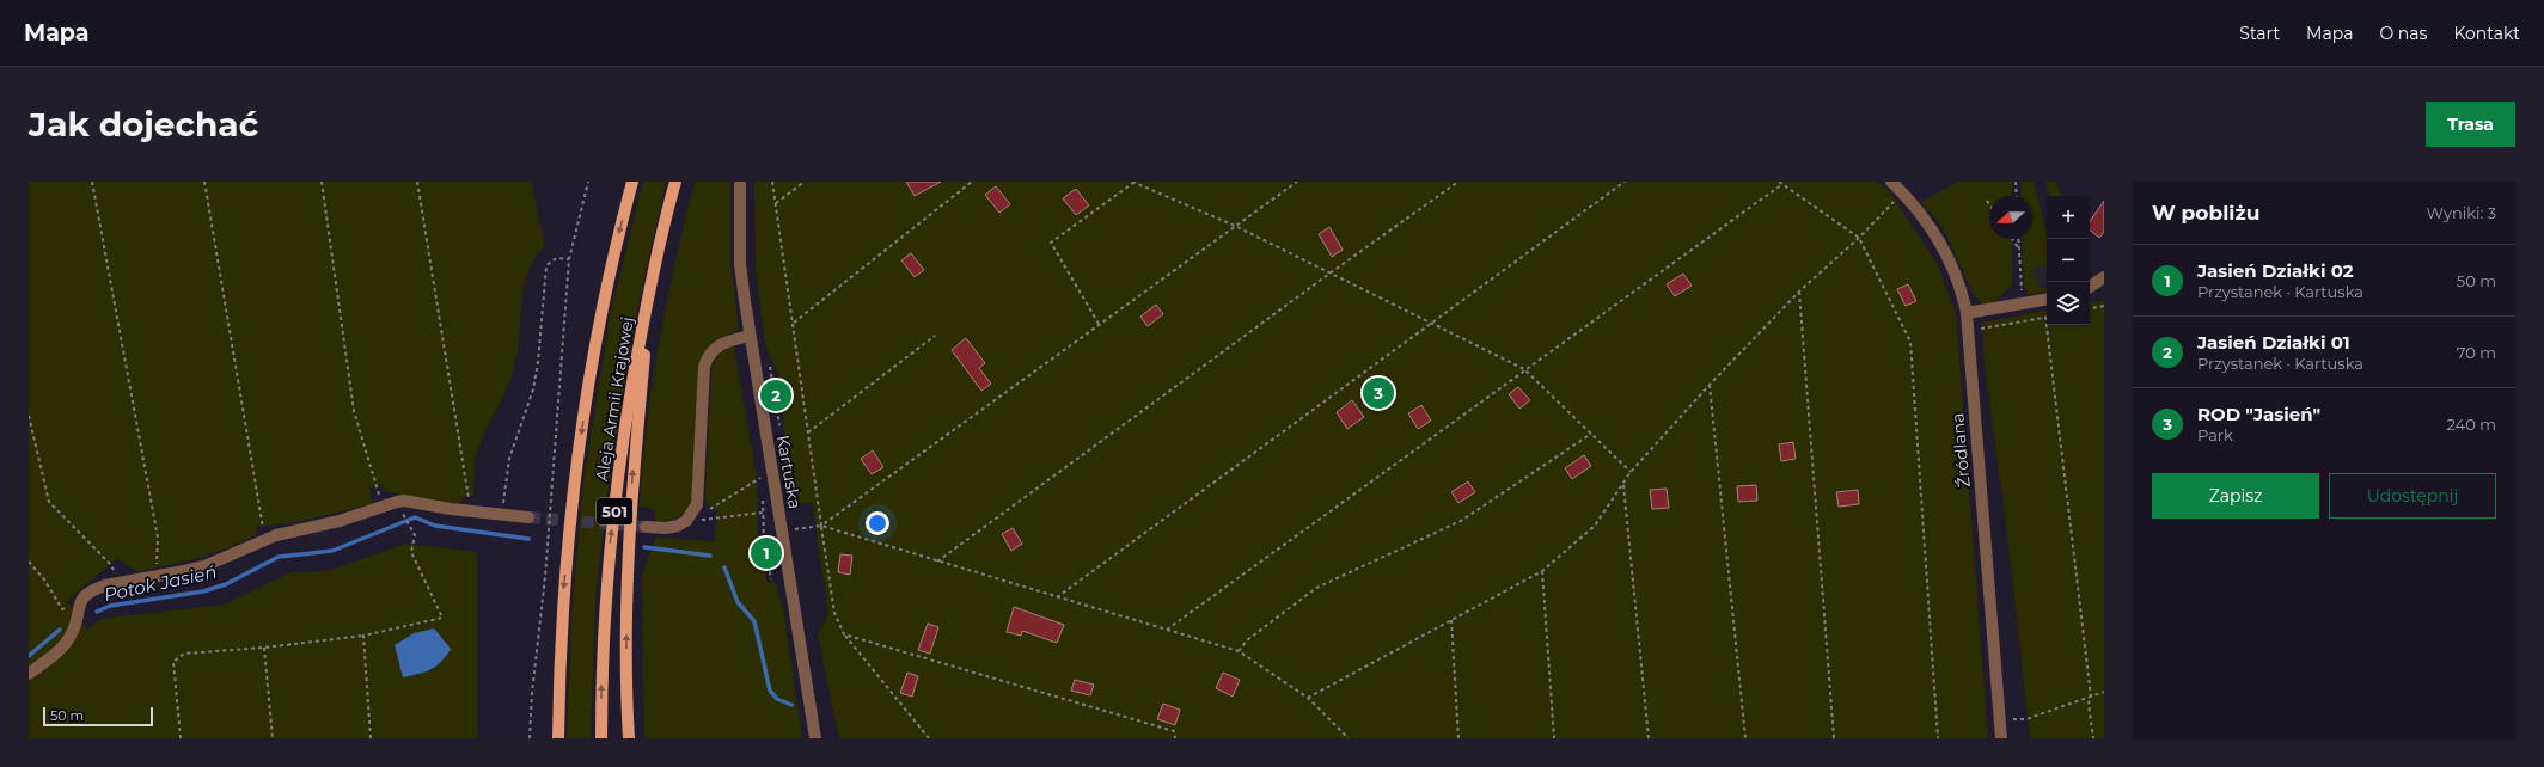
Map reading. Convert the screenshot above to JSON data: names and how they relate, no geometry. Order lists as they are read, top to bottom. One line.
{"streets":{"main road":["Aleja Armii Krajowej","501"],"street":["Źródlana","Kartuska"]},"water":["Potok Jasień"],"scale_bar":"50 m","north":"left","page":{"header":"Mapa","nav":["Start","Mapa","O nas","Kontakt"],"buttons":["Trasa",["Zapisz","Udostępnij"]],"title":"Jak dojechać","heading":["W pobliżu","Wyniki: 3"],"map_buttons":["+","−"],"list":[{"mark":"1","name":"Jasień Działki 02","note":"Przystanek · Kartuska","value":"50 m"},{"mark":"2","name":"Jasień Działki 01","note":"Przystanek · Kartuska","value":"70 m"},{"mark":"3","name":"ROD \"Jasień\"","note":"Park","value":"240 m"}],"pins":["3","2","1"],"scale":"50 m"}}
